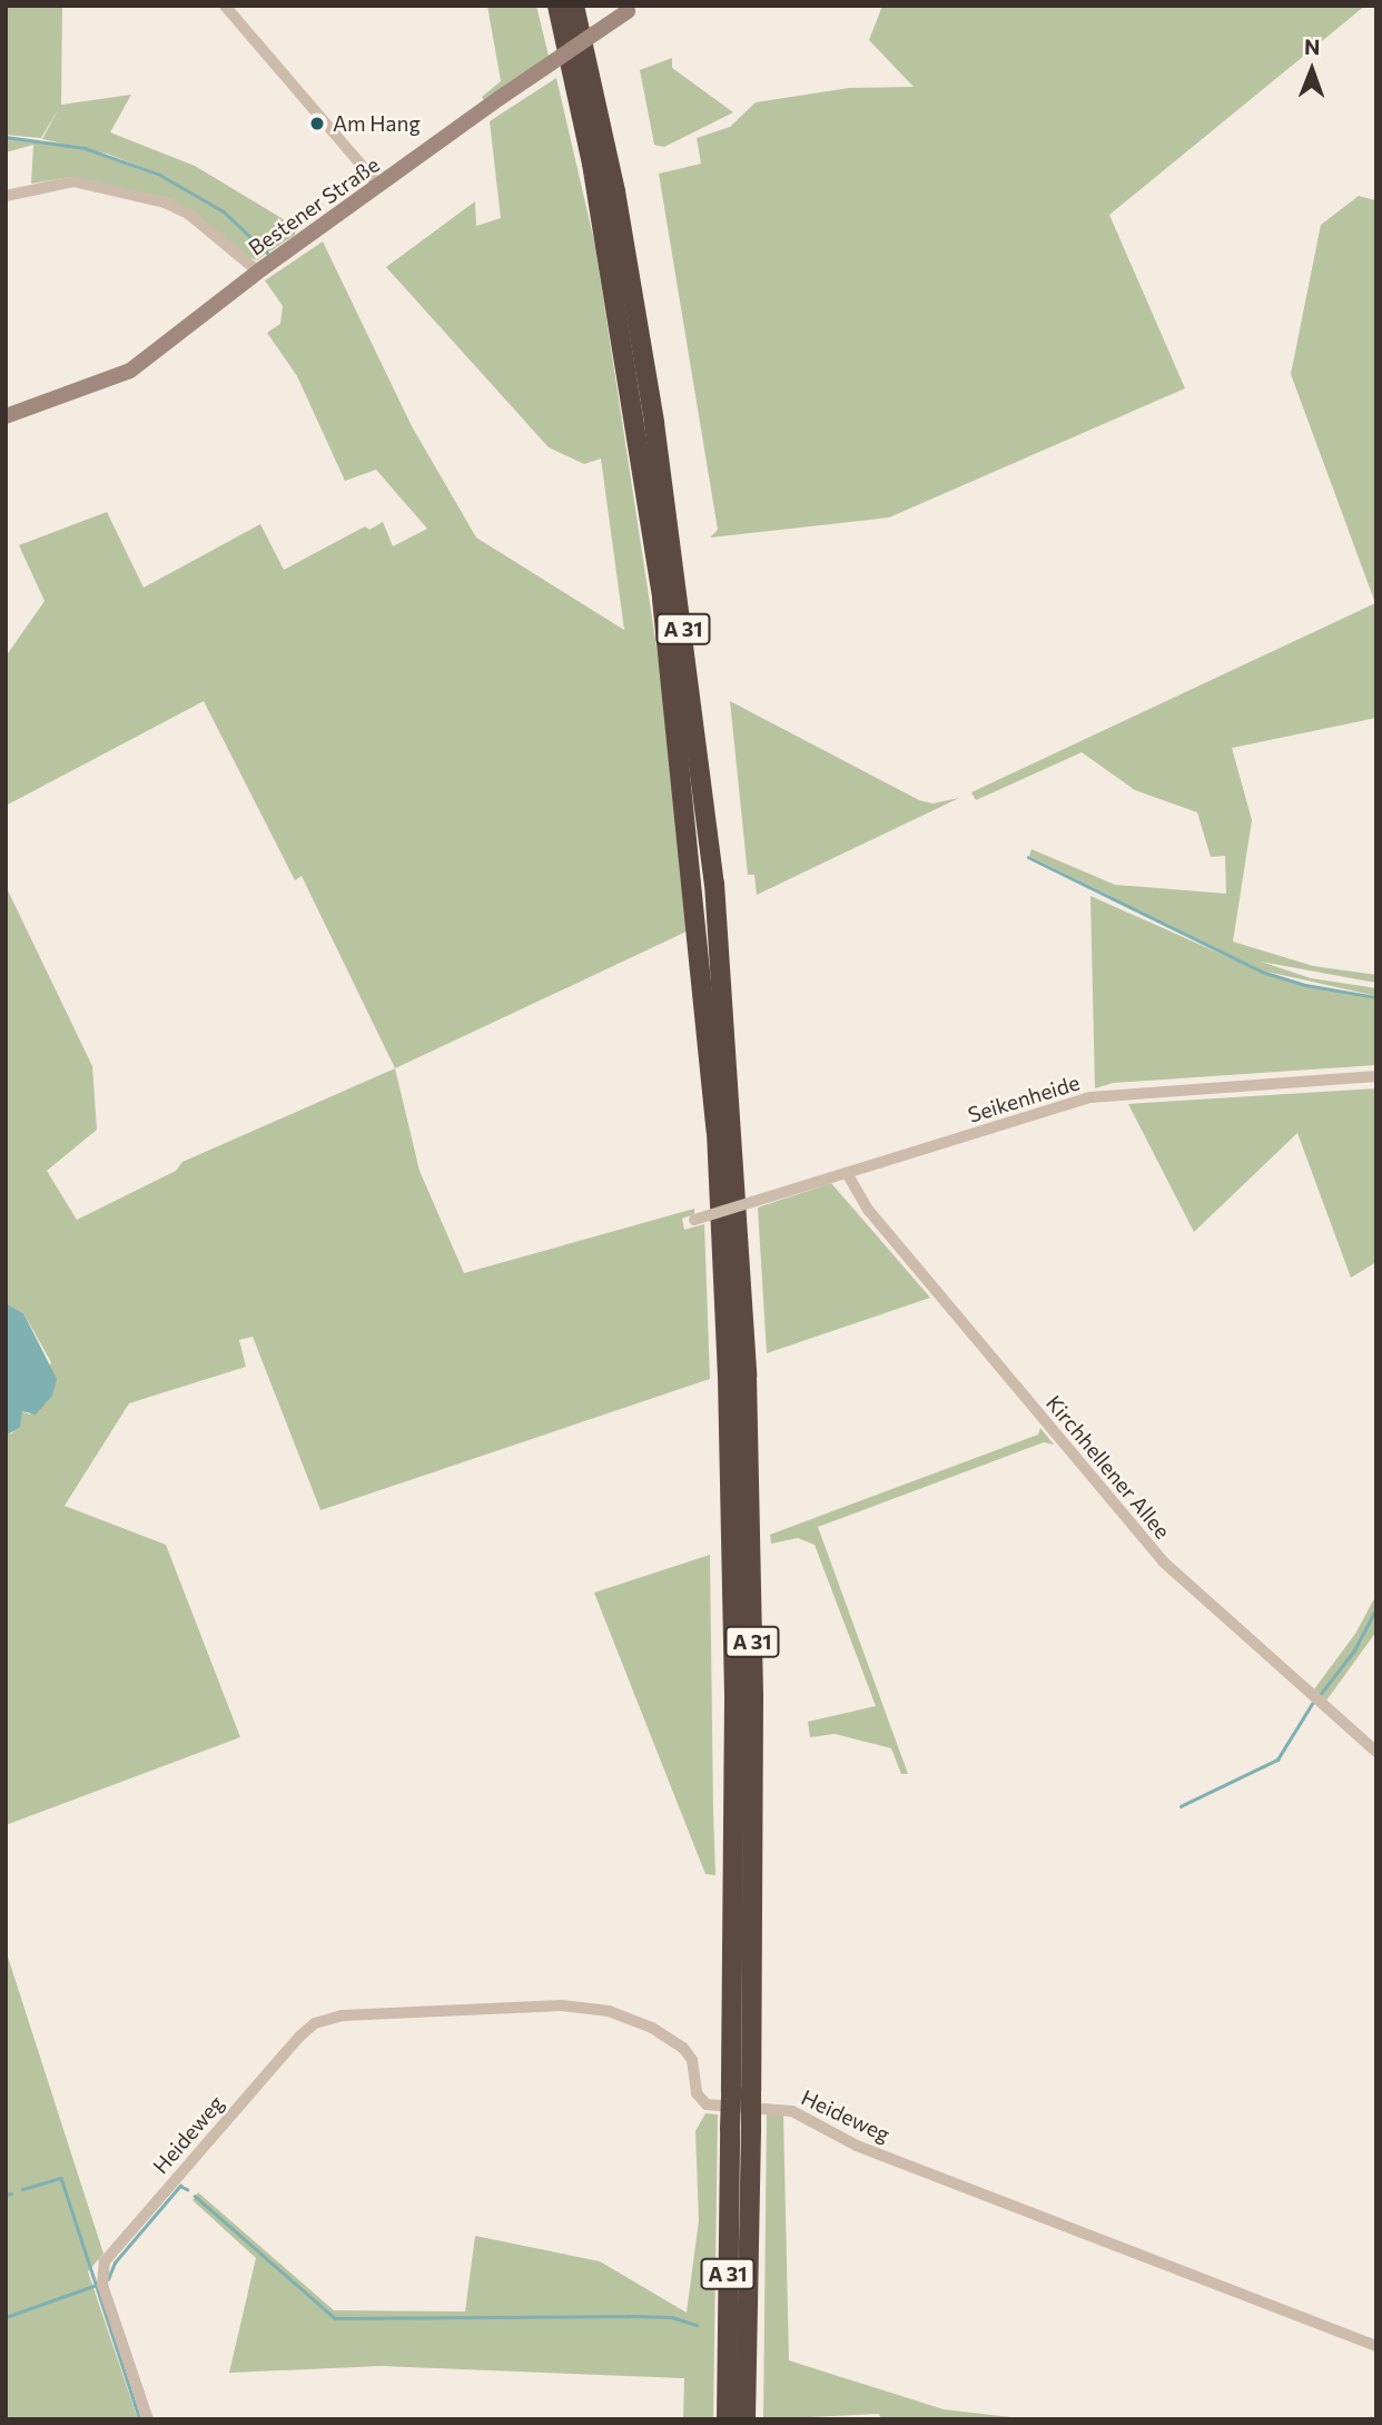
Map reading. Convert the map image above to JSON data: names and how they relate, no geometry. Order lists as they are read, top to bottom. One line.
{"streets":{"highway":["A 31"],"street":["Bestener Straße","Seikenheide","Kirchhellener Allee","Heideweg"]},"crossings":[["Seikenheide","Kirchhellener Allee"]],"places":["Am Hang"],"north":"top"}
